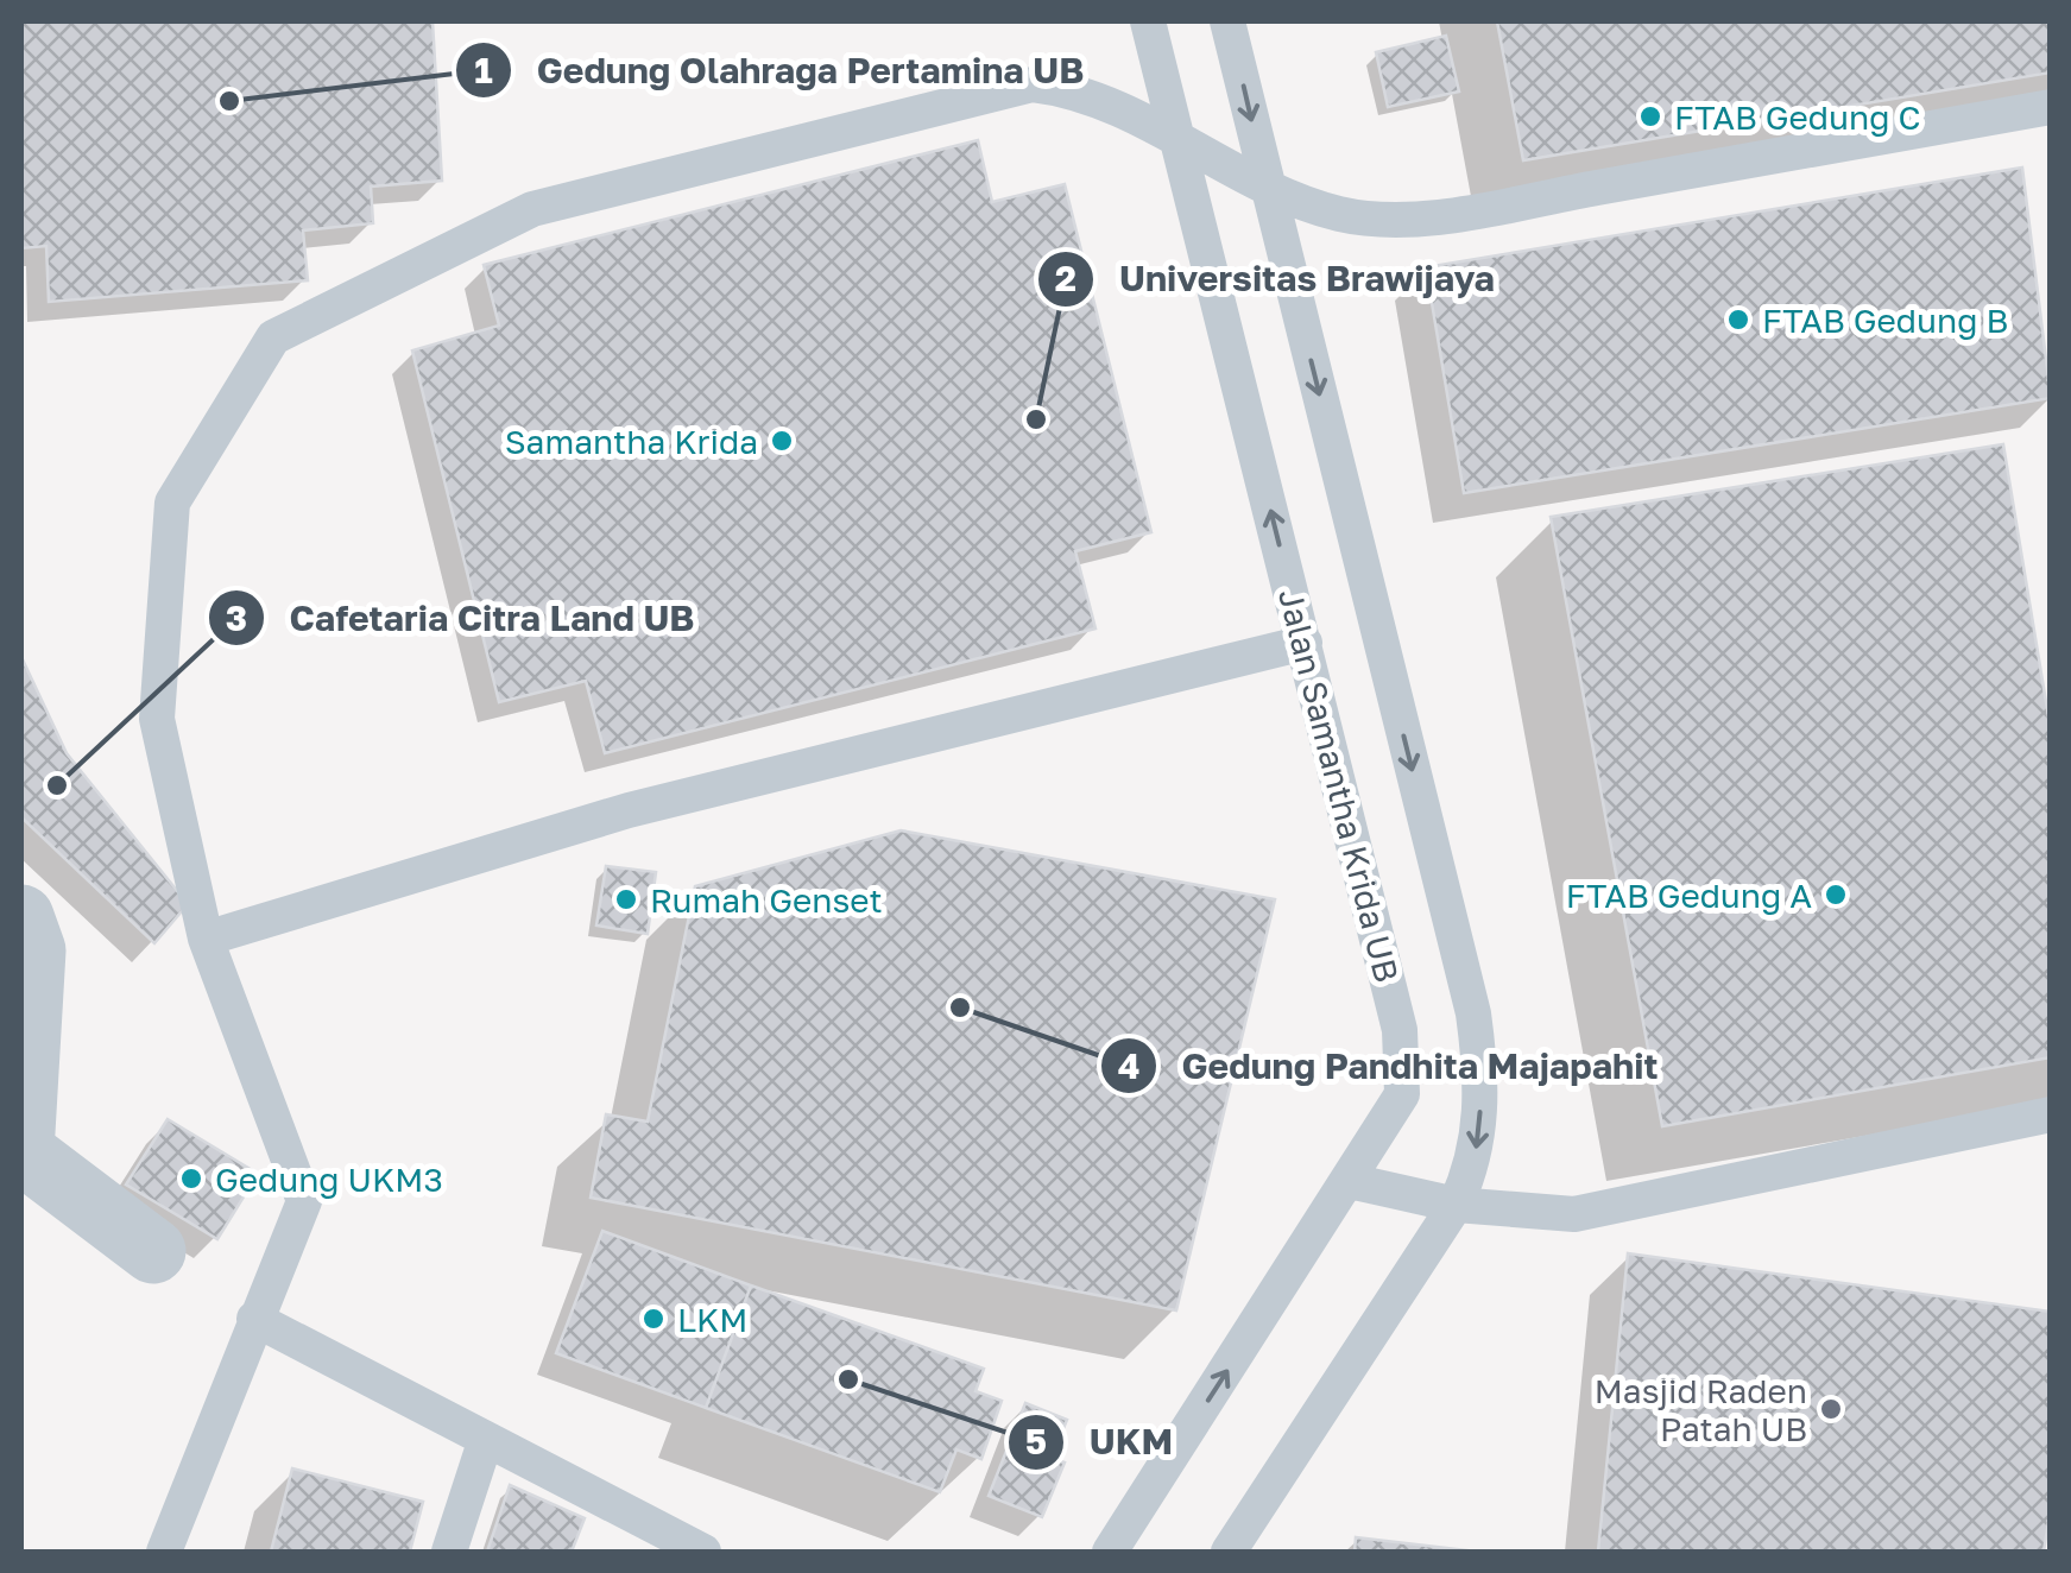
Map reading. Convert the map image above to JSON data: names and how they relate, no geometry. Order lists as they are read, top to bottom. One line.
{"streets":{"lane":["Jalan Samantha Krida UB"]},"places":["Gedung Olahraga Pertamina UB","FTAB Gedung C","FTAB Gedung B","Universitas Brawijaya","Samantha Krida","Cafetaria Citra Land UB","FTAB Gedung A","Rumah Genset","Gedung Pandhita Majapahit","Gedung UKM3","LKM","UKM","Masjid Raden Patah UB"]}
